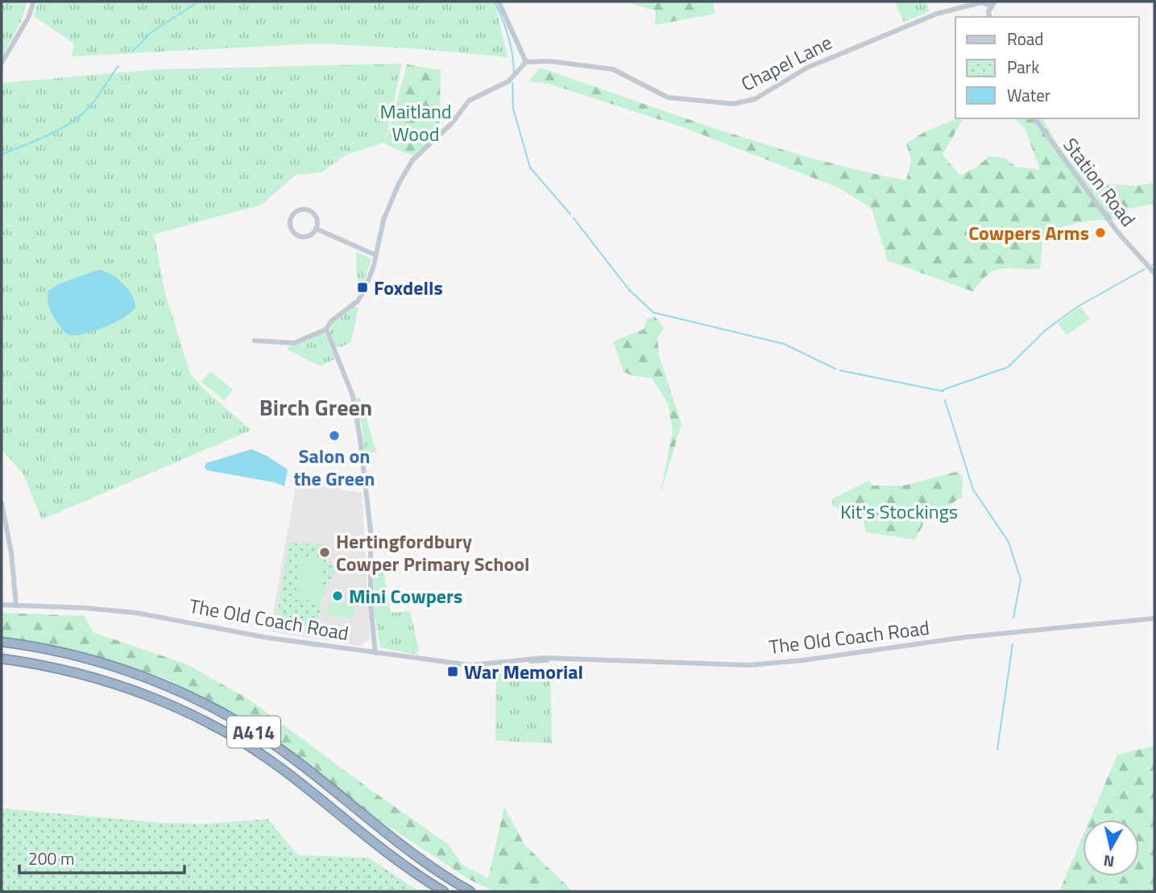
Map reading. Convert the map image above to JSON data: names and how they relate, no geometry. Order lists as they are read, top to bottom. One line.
{"streets":{"highway":["A414"],"street":["Chapel Lane","Station Road","The Old Coach Road"]},"districts":["Birch Green"],"parks":["Maitland Wood","Kit's Stockings"],"places":{"other":["Cowpers Arms","Salon on the Green","Hertingfordbury Cowper Primary School","Mini Cowpers"],"transit":["Foxdells","War Memorial"]},"legend":["Road","Park","Water"],"scale_bar":"200 m","north":"bottom"}
